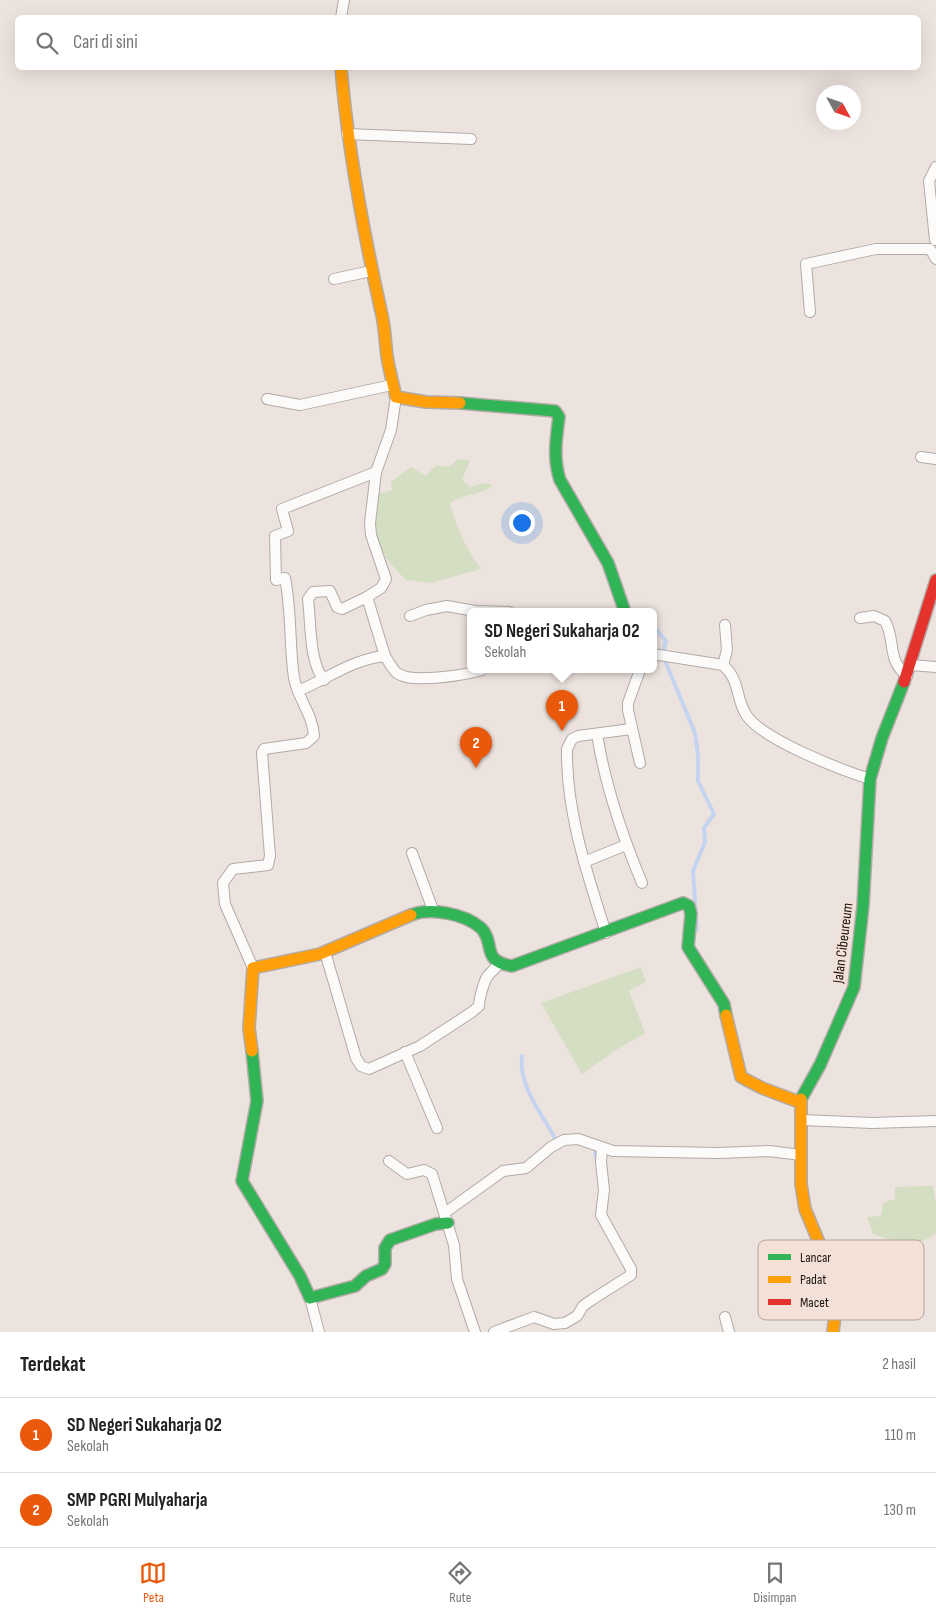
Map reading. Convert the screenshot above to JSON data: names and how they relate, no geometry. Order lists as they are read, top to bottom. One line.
{"streets":{"street":["Jalan Cibeureum"]},"legend":["Lancar","Padat","Macet"],"north":"bottom right","page":{"search":"Cari di sini","popup":["SD Negeri Sukaharja 02","Sekolah"],"pins":["1","2"],"heading":["Terdekat","2 hasil"],"list":[{"mark":"1","name":"SD Negeri Sukaharja 02","note":"Sekolah","value":"110 m"},{"mark":"2","name":"SMP PGRI Mulyaharja","note":"Sekolah","value":"130 m"}],"nav":["Peta","Rute","Disimpan"]}}
